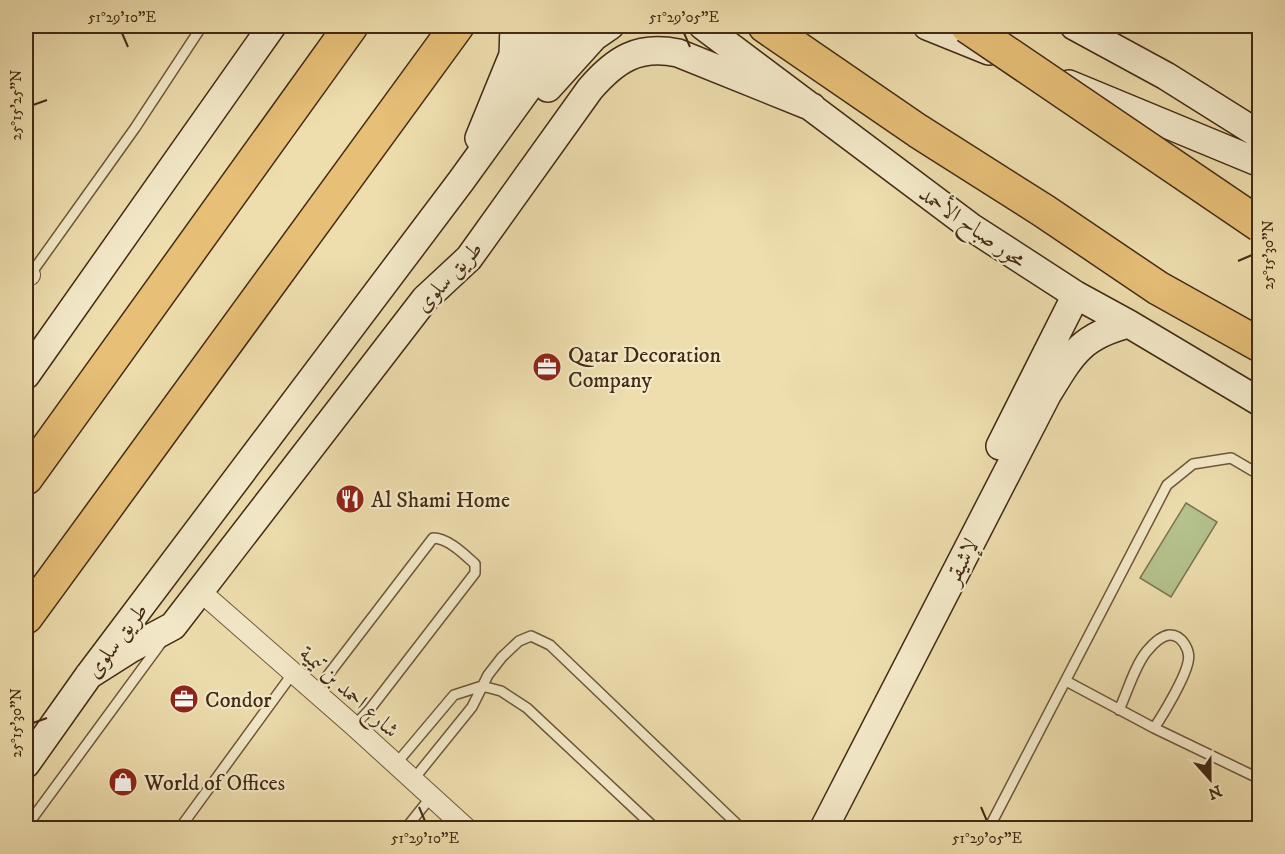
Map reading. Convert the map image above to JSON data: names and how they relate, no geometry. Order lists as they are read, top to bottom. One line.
{"streets":{"street":["محور صباح الأحمد","طريق سلوى","لإشيقر","شارع احمد بن تيمية"]},"crossings":[["محور صباح الأحمد","طريق سلوى"],["محور صباح الأحمد","لإشيقر"],["طريق سلوى","شارع احمد بن تيمية"]],"places":{"office":["Qatar Decoration Company","Condor"],"restaurant":["Al Shami Home"],"shop":["World of Offices"]},"north":"bottom","coordinates":["51°29'10\"E","51°29'05\"E","25°15'25\"N","25°15'30\"N"]}
